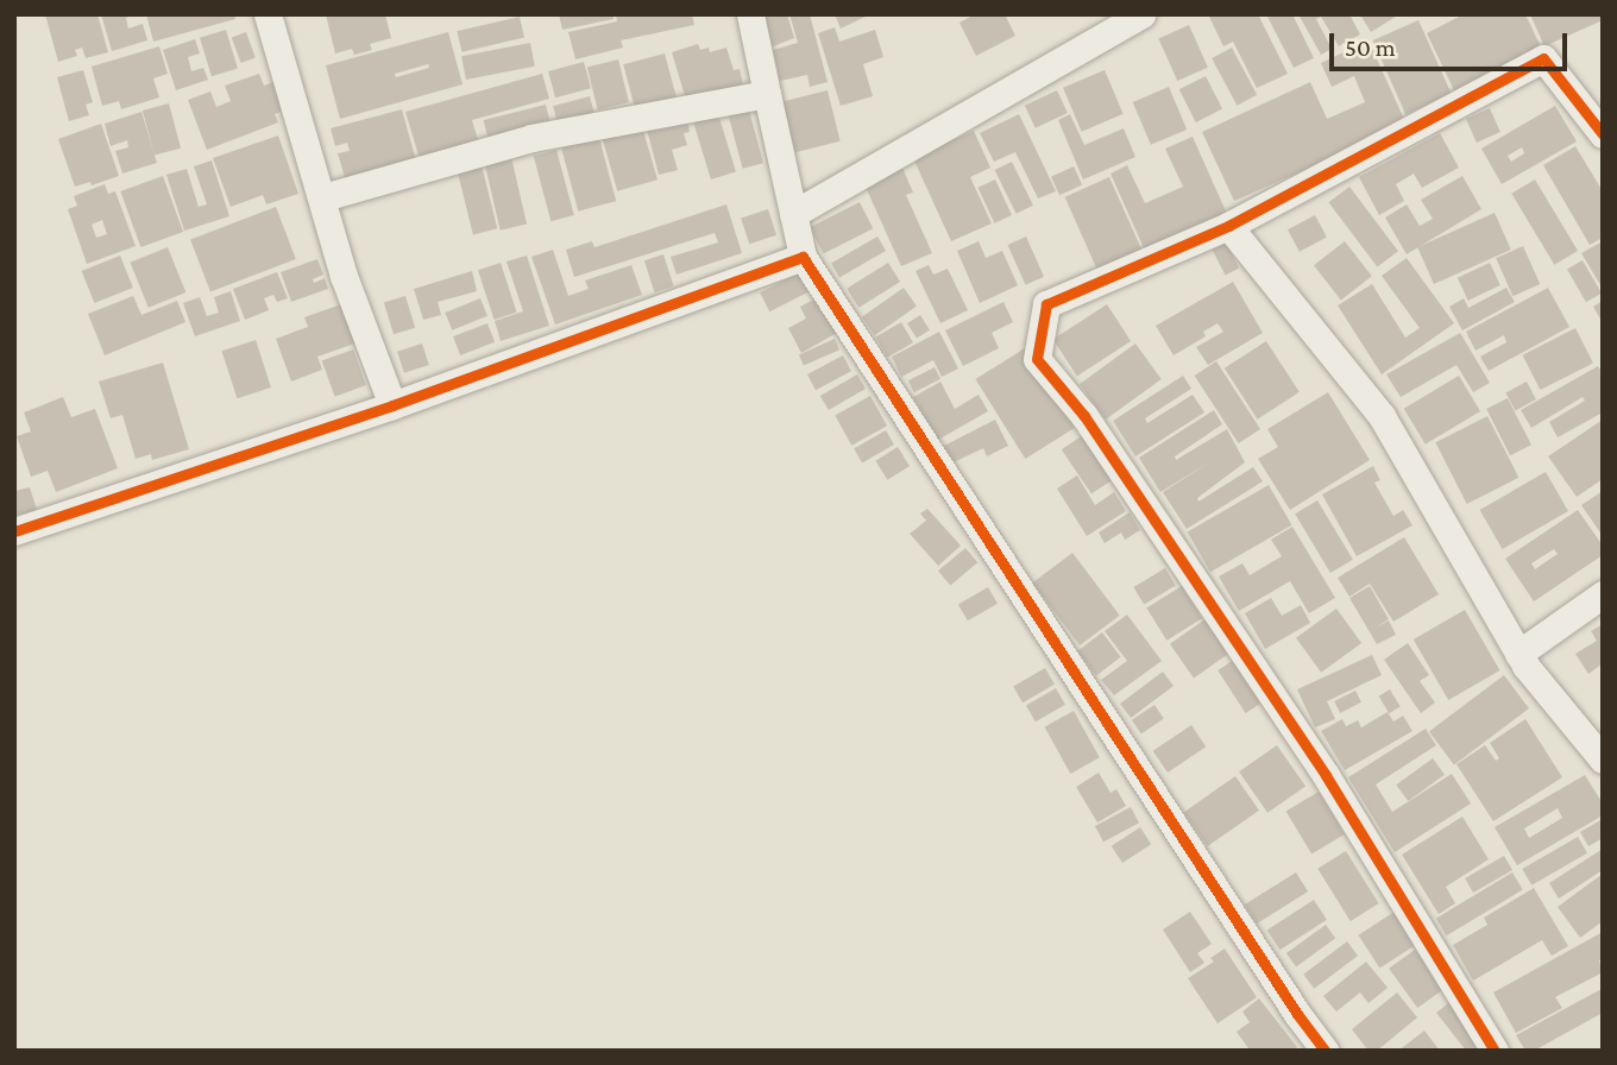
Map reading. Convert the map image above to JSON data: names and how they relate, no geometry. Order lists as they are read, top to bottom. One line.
{"scale_bar":"50 m"}
